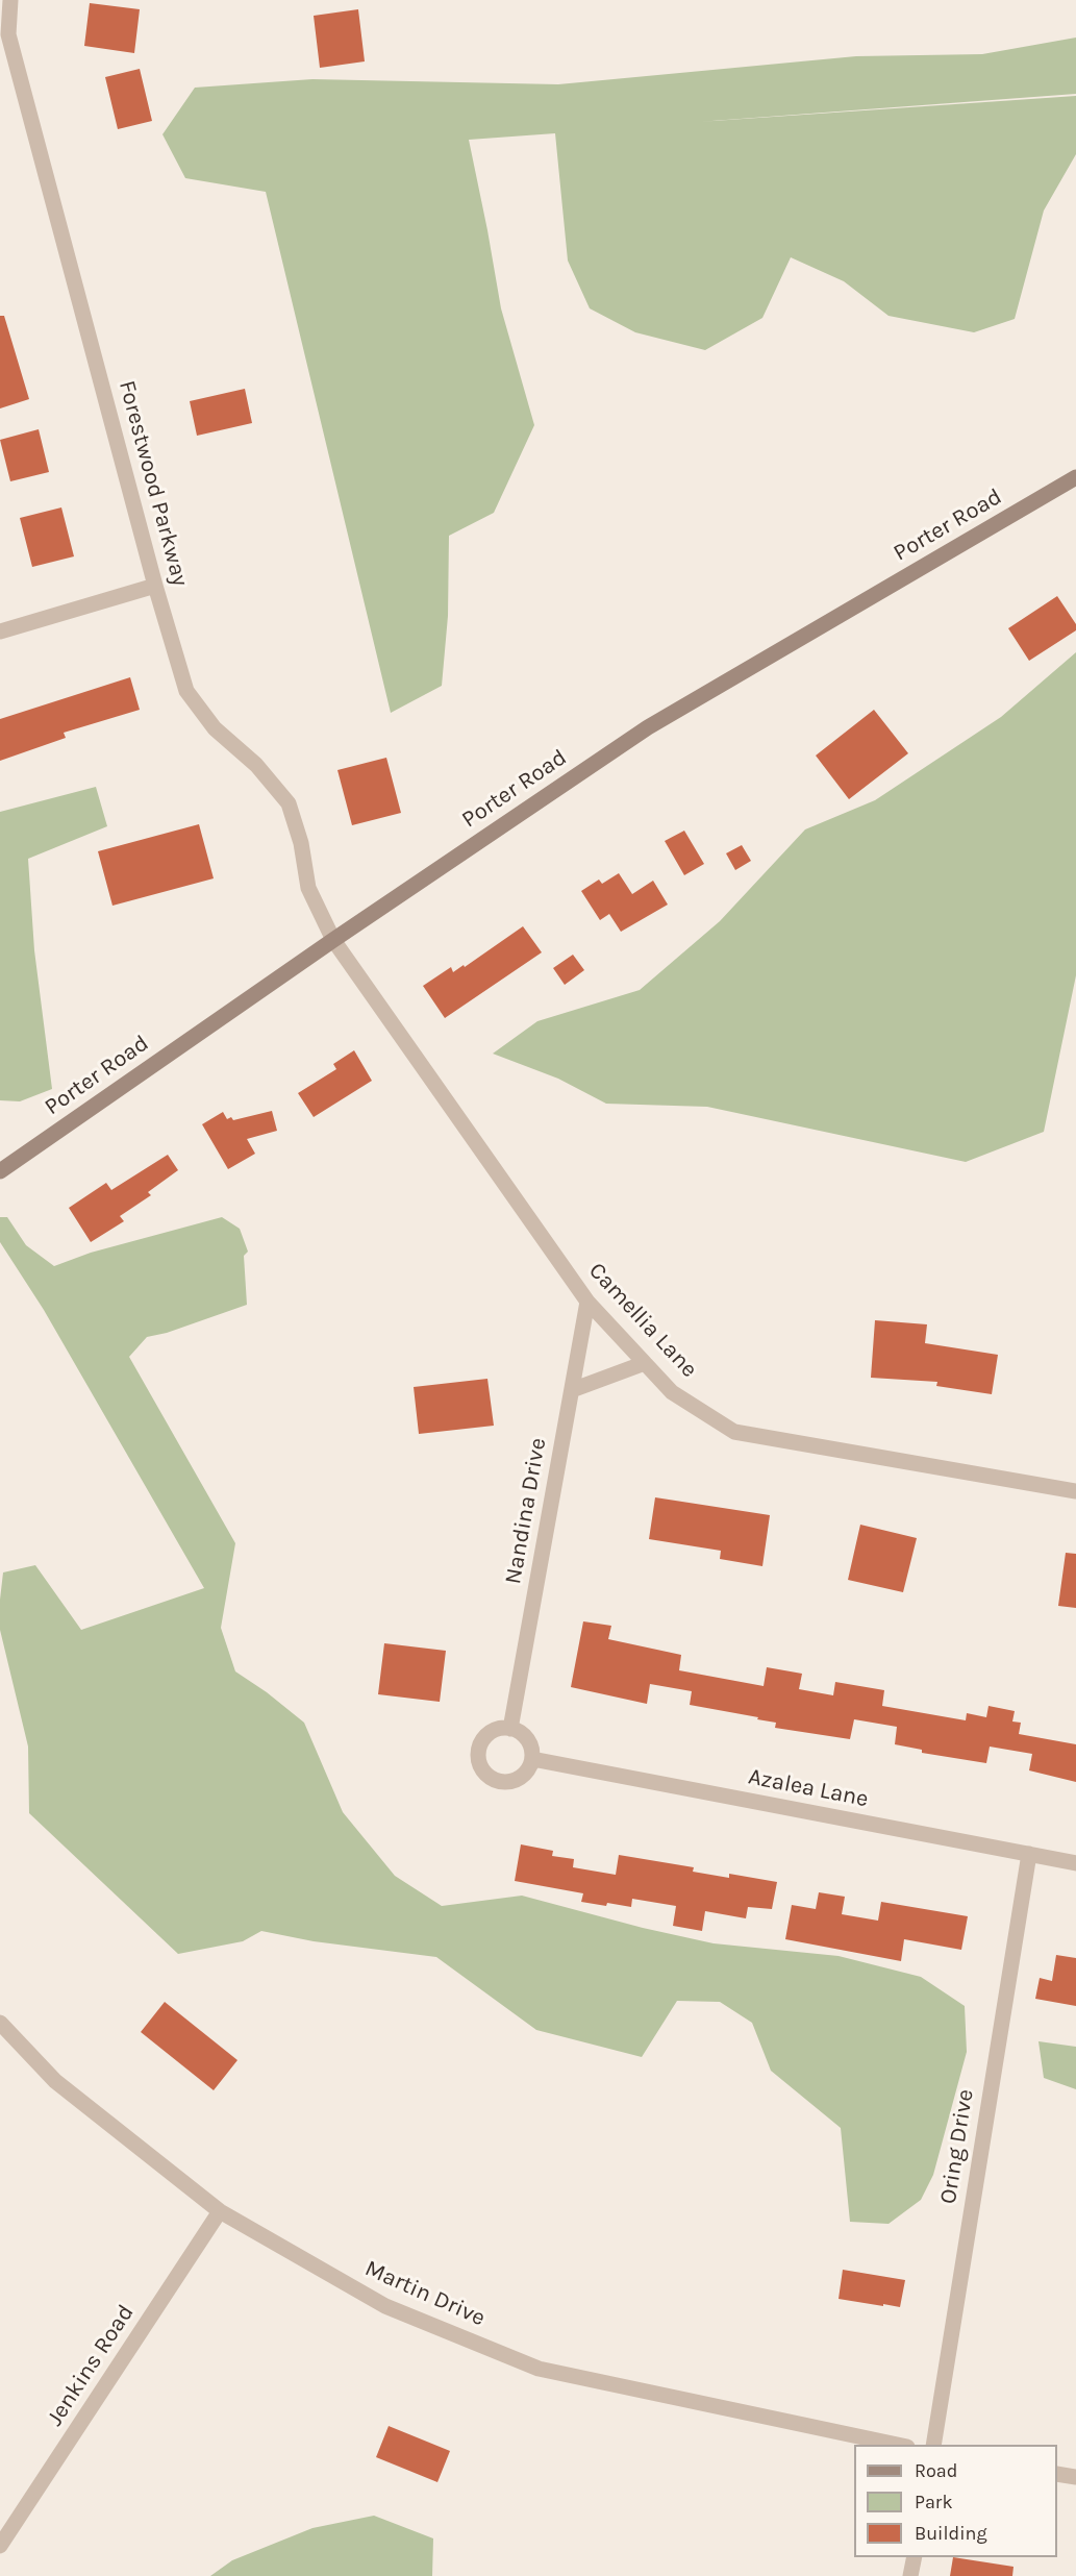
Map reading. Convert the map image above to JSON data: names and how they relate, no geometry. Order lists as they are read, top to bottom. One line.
{"streets":{"main road":["Porter Road"],"street":["Forestwood Parkway","Camellia Lane","Nandina Drive","Azalea Lane","Oring Drive","Martin Drive","Jenkins Road"]},"crossings":[["Forestwood Parkway","Porter Road"],["Forestwood Parkway","Camellia Lane"],["Porter Road","Camellia Lane"],["Camellia Lane","Nandina Drive"],["Nandina Drive","Azalea Lane"],["Azalea Lane","Oring Drive"],["Martin Drive","Jenkins Road"]],"legend":["Road","Park","Building"]}
